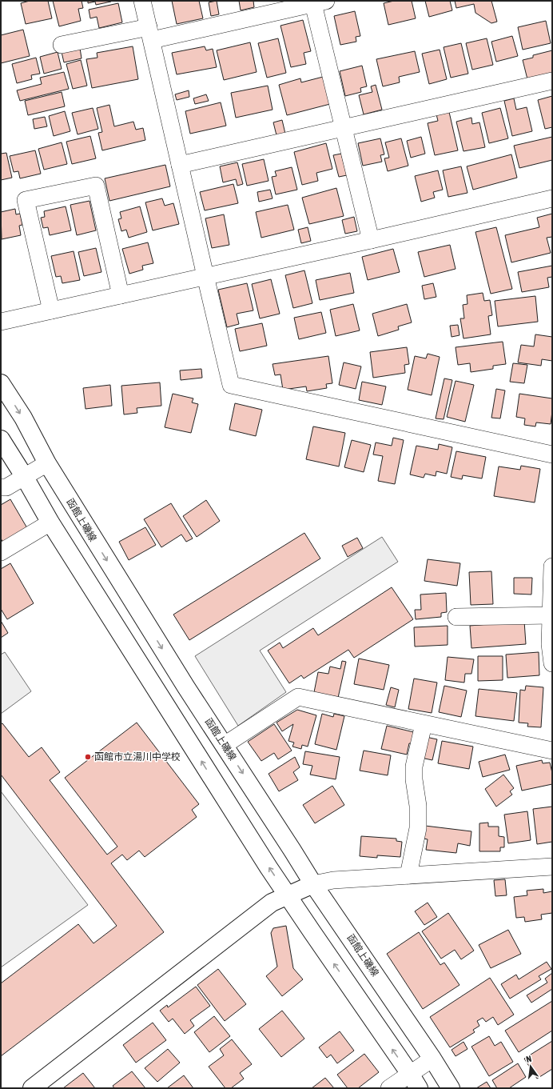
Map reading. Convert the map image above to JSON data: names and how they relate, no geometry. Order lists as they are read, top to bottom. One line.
{"streets":{"main road":["函館上磯線"]},"places":["函館市立湯川中学校"],"north":"top"}
